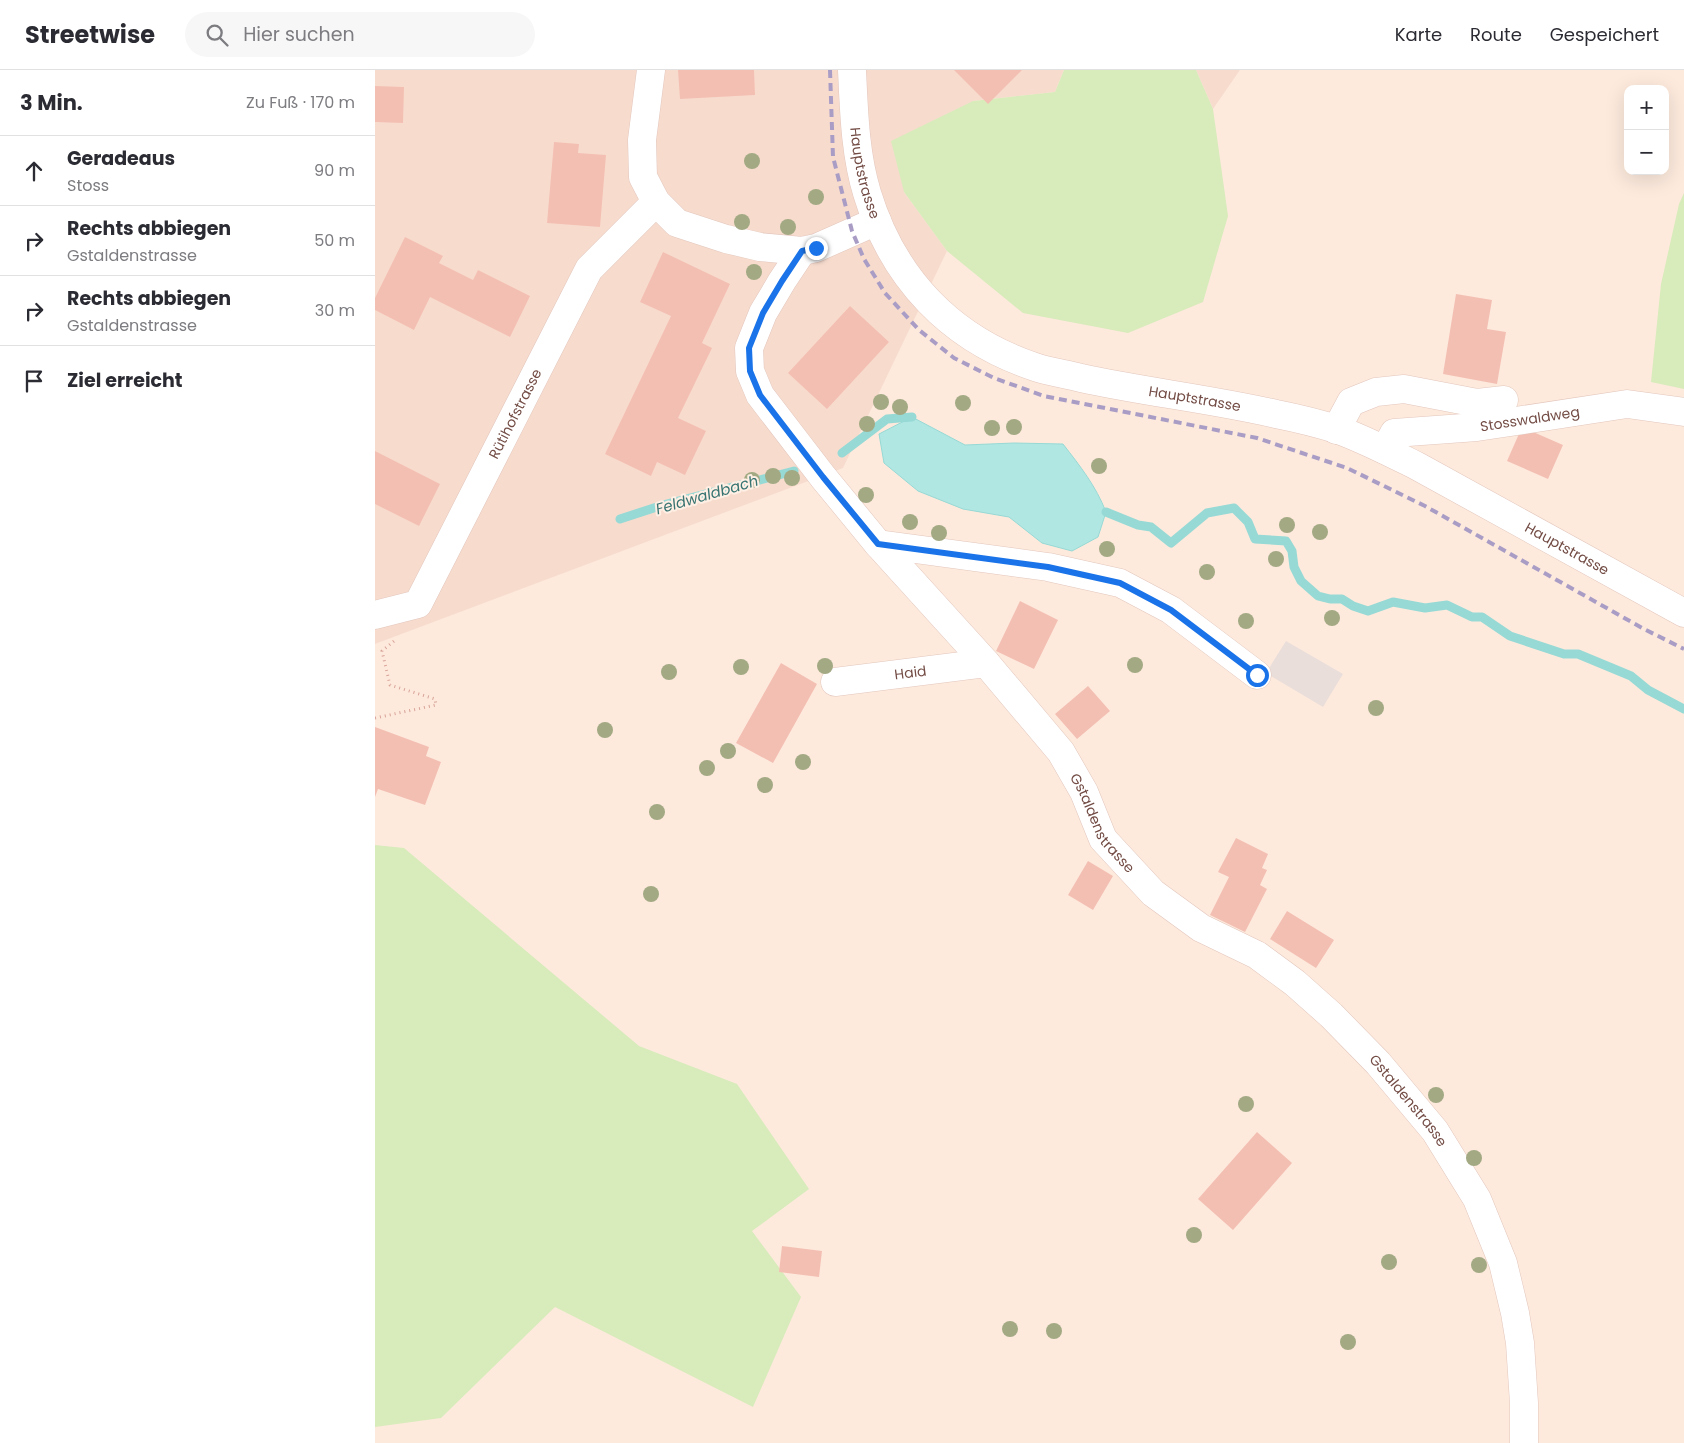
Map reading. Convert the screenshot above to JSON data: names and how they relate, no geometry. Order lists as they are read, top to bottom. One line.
{"streets":{"street":["Hauptstrasse","Rütihofstrasse","Stosswaldweg","Haid","Gstaldenstrasse"]},"crossings":[["Hauptstrasse","Stosswaldweg"],["Haid","Gstaldenstrasse"]],"water":["Feldwaldbach"],"page":{"header":"Streetwise","search":"Hier suchen","nav":["Karte","Route","Gespeichert"],"heading":["3 Min.","Zu Fuß · 170 m"],"map_buttons":["+","−"],"list":[["Geradeaus","Stoss","90 m"],["Rechts abbiegen","Gstaldenstrasse","50 m"],["Rechts abbiegen","Gstaldenstrasse","30 m"],"Ziel erreicht"]}}
